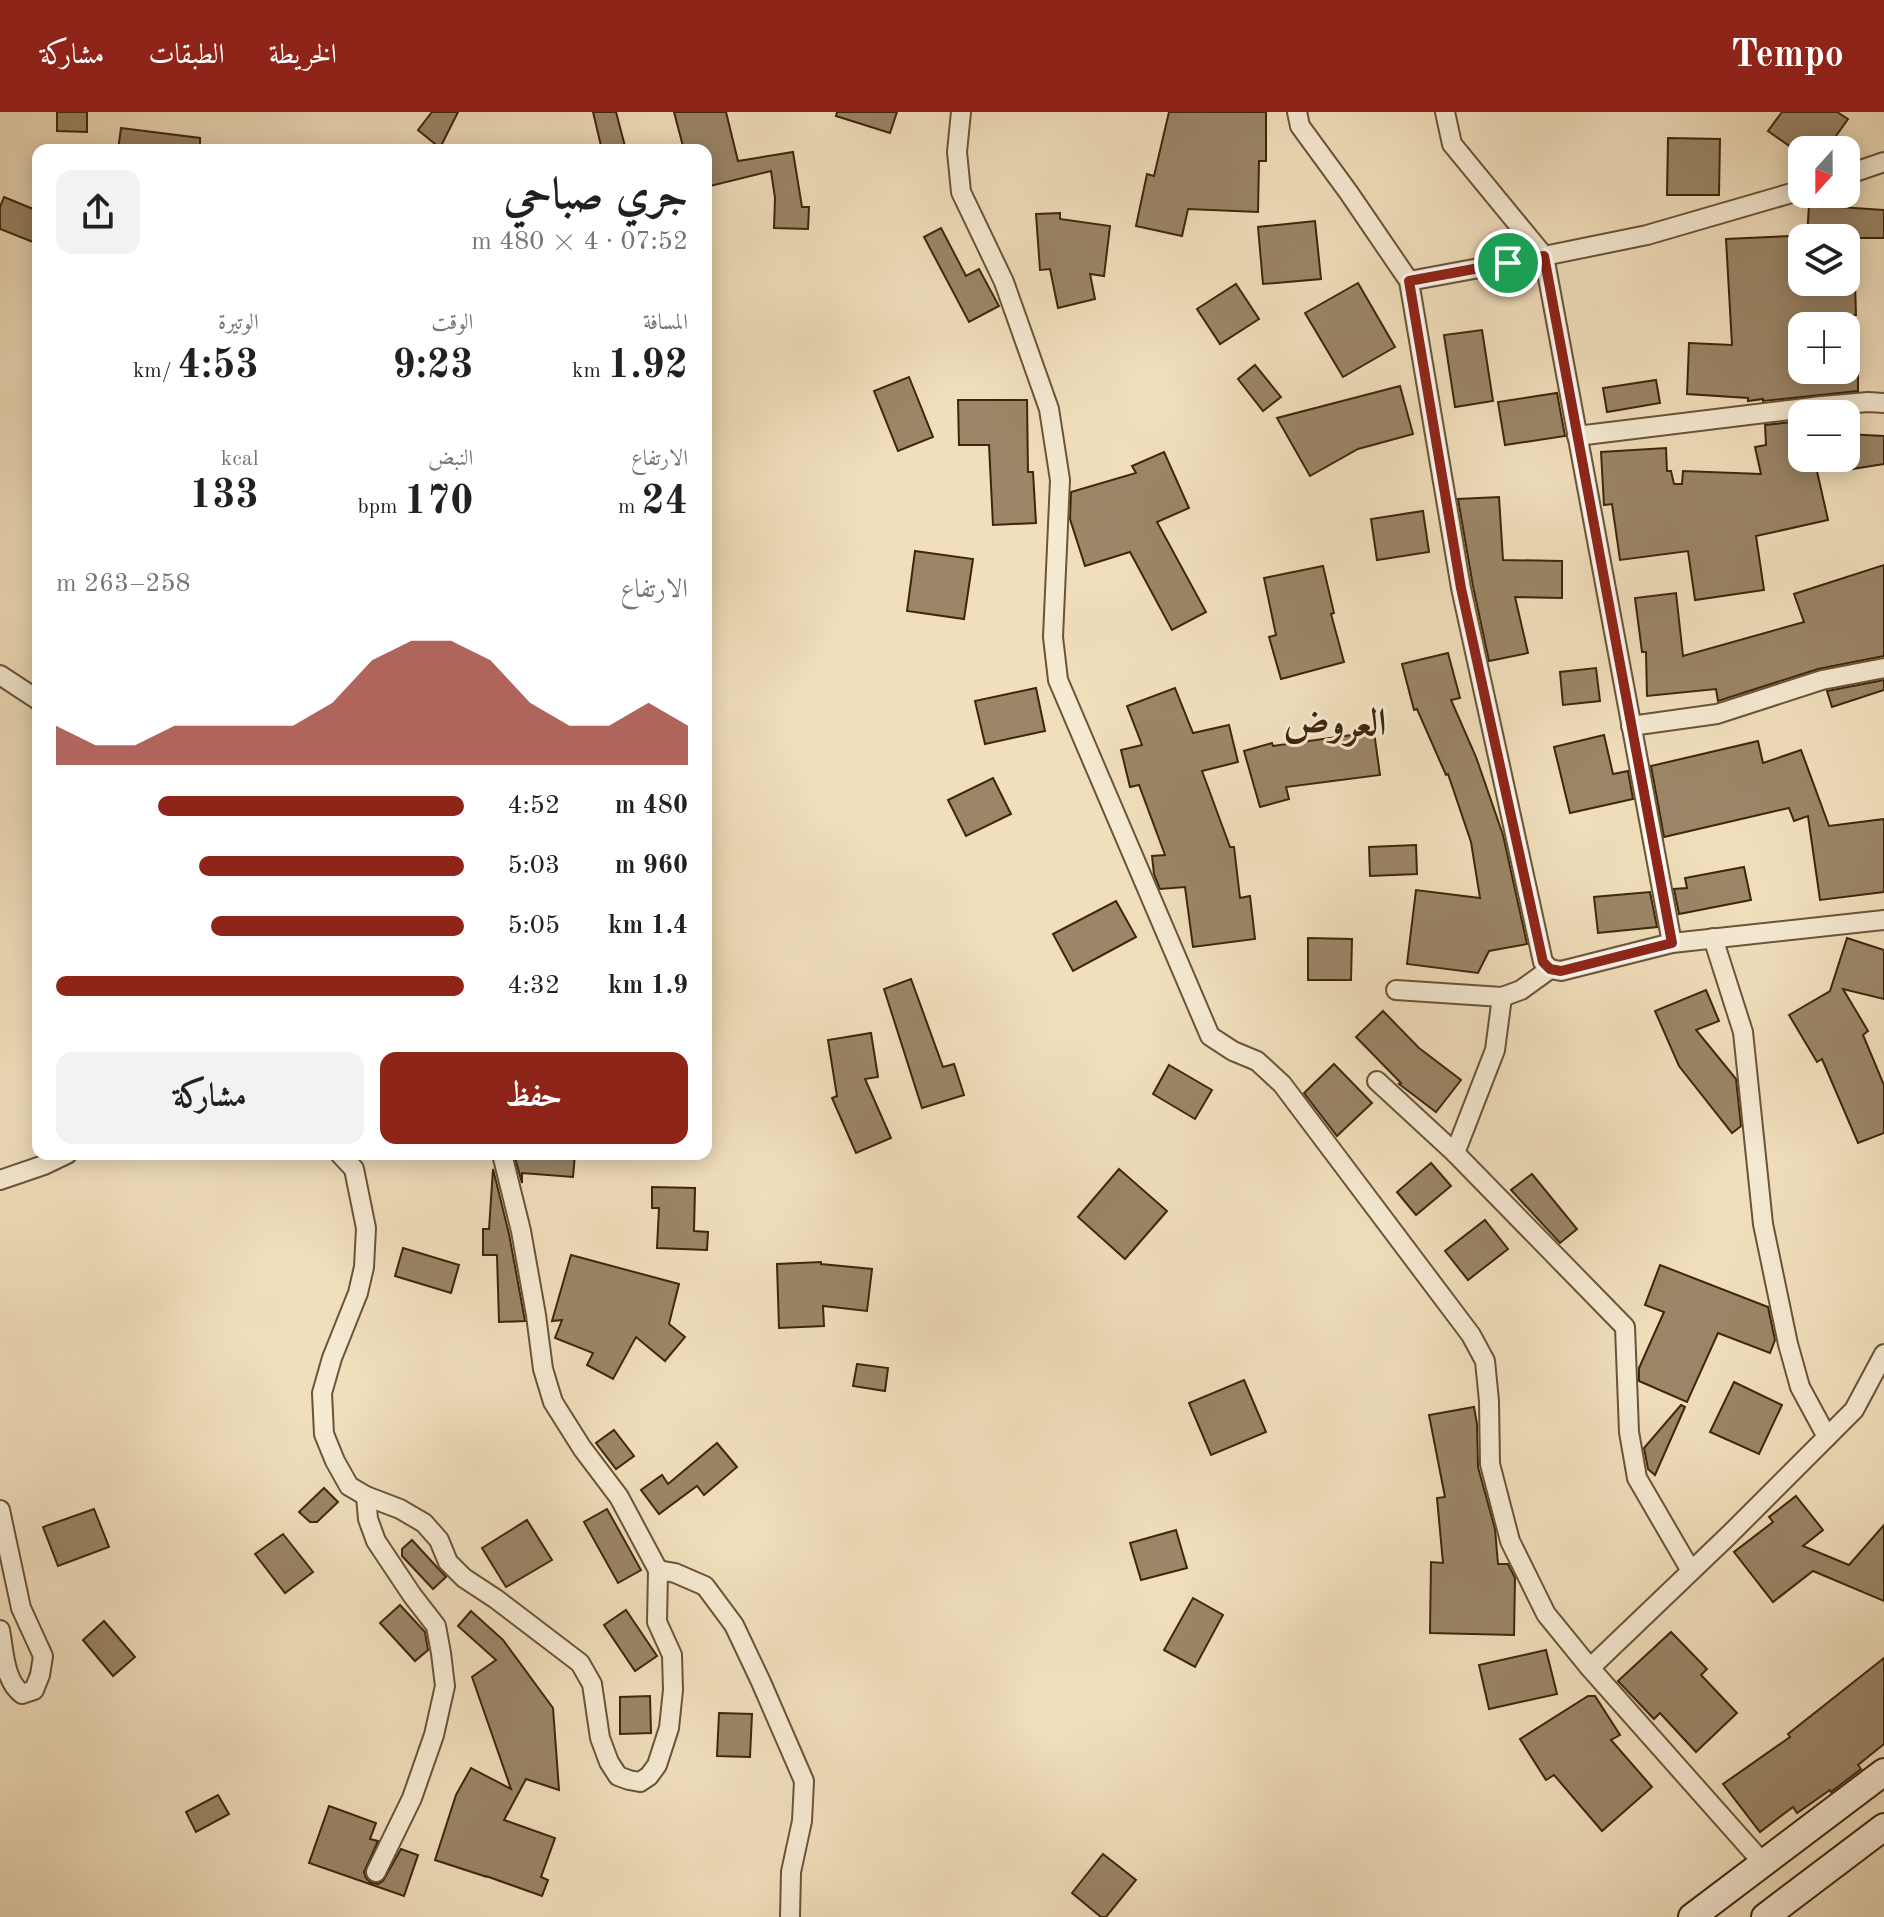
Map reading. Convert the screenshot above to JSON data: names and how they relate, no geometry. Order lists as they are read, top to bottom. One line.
{"districts":["العروض"],"north":"bottom","page":{"header":"Tempo","nav":["الخريطة","الطبقات","مشاركة"],"map_buttons":["+","−"],"heading":["جري صباحي","07:52 · 4 × 480 m"],"stats":[["المسافة","1.92 km"],["الوقت","9:23"],["الوتيرة","4:53 /km"],["الارتفاع","24 m"],["النبض","170 bpm"],["kcal","133"]],"chart":["الارتفاع","258–263 m"],"list":[{"name":"480 m","note":"4:52"},{"name":"960 m","note":"5:03"},{"name":"1.4 km","note":"5:05"},{"name":"1.9 km","note":"4:32"}],"buttons":["حفظ","مشاركة"]}}
